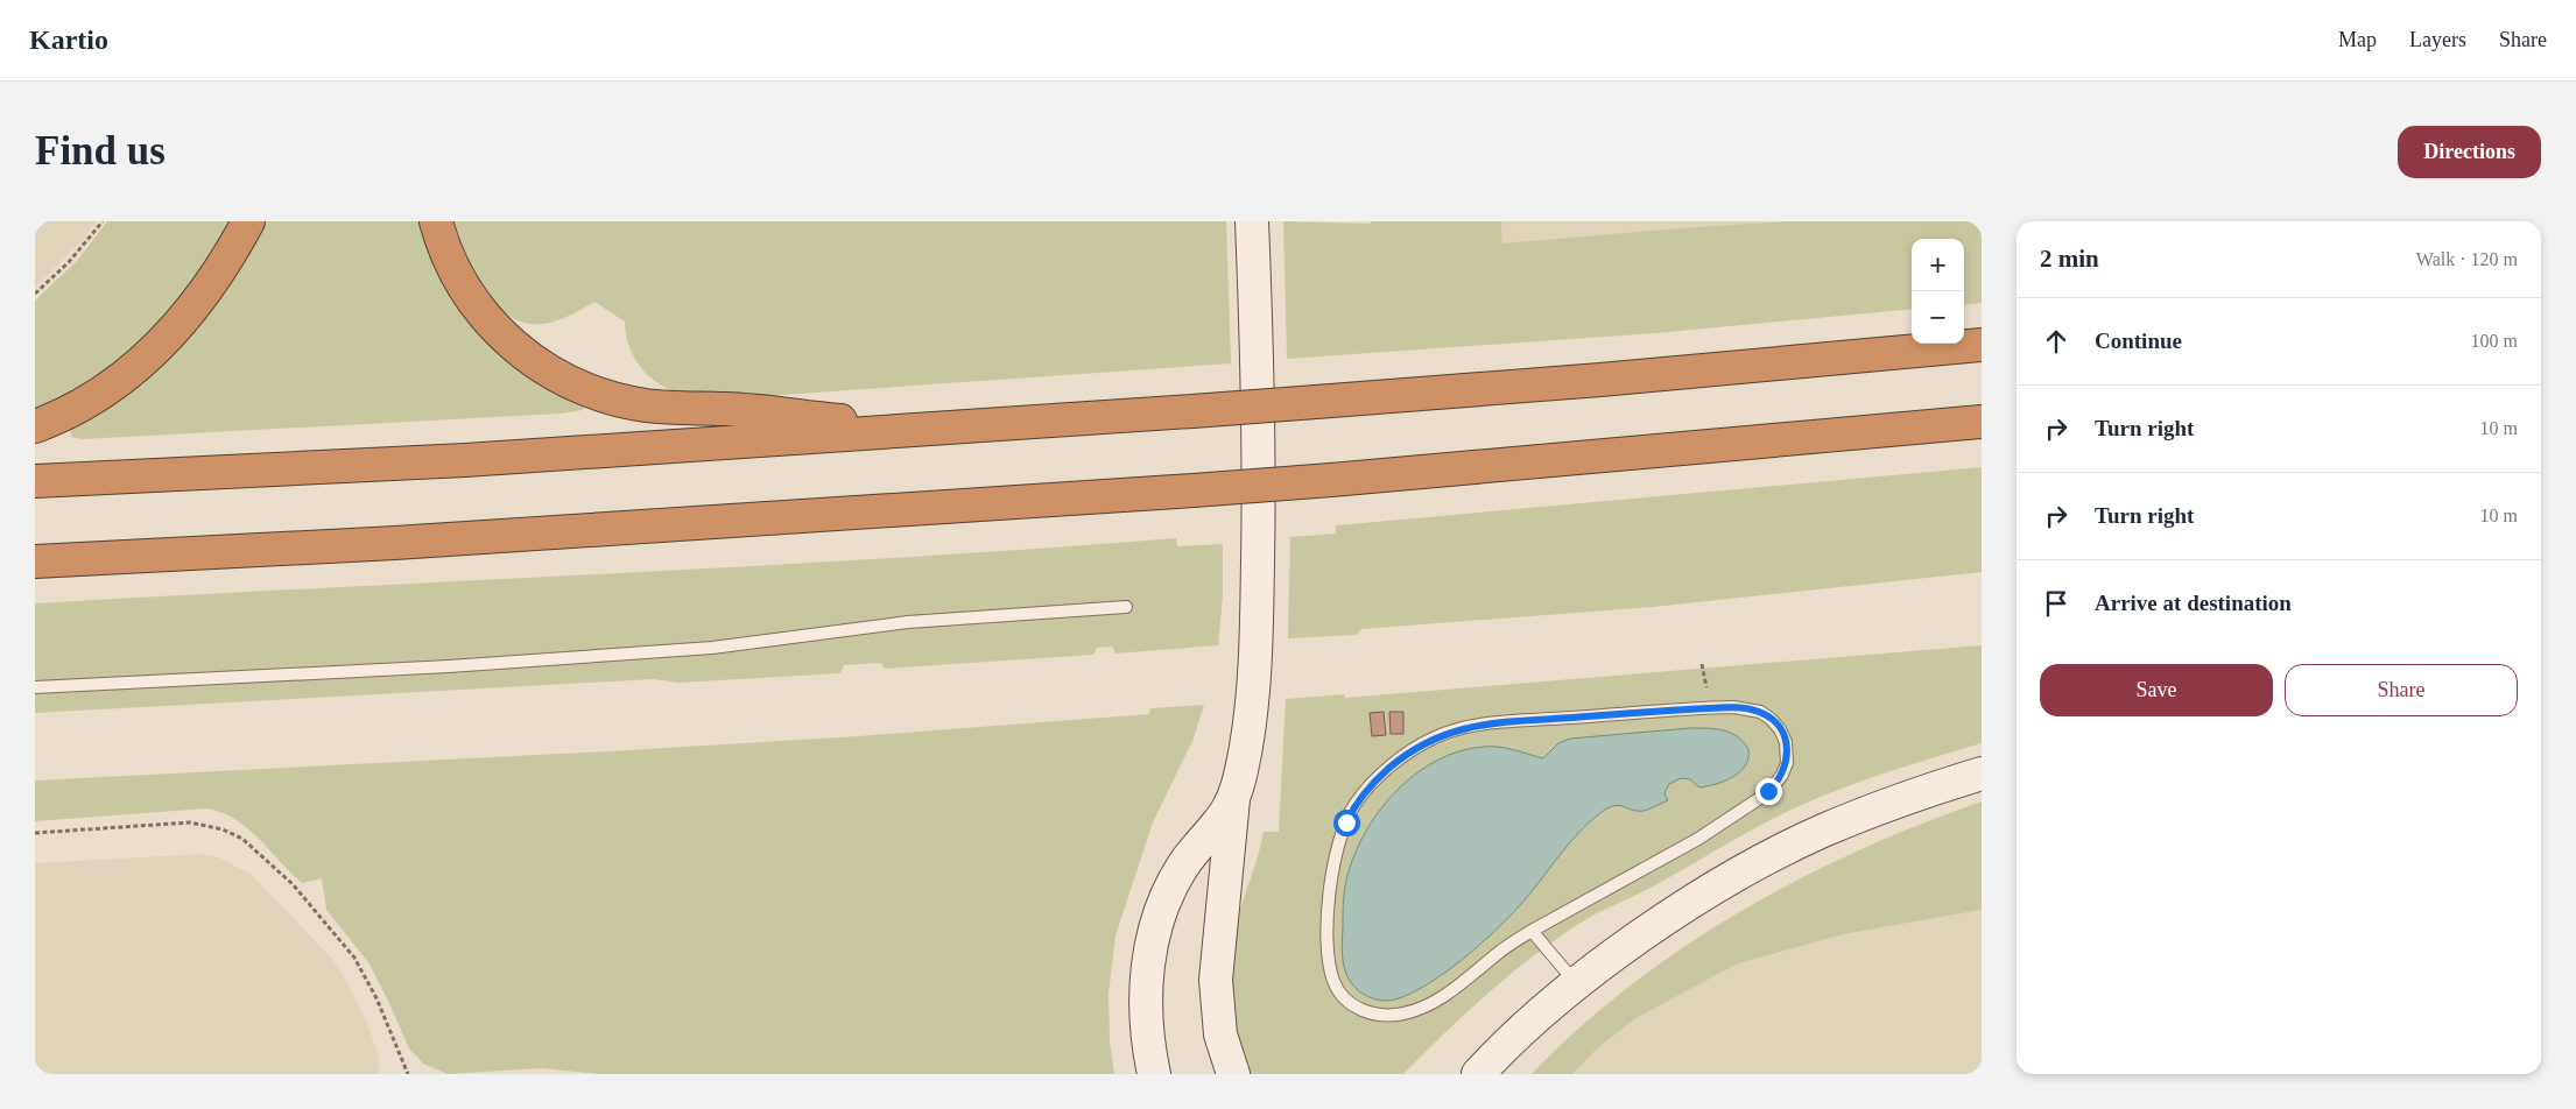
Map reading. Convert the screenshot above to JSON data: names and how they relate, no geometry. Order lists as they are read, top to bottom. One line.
{"page":{"header":"Kartio","nav":["Map","Layers","Share"],"buttons":["Directions",["Save","Share"]],"title":"Find us","heading":["2 min","Walk · 120 m"],"map_buttons":["+","−"],"list":[["Continue","100 m"],["Turn right","10 m"],["Turn right","10 m"],"Arrive at destination"]}}
